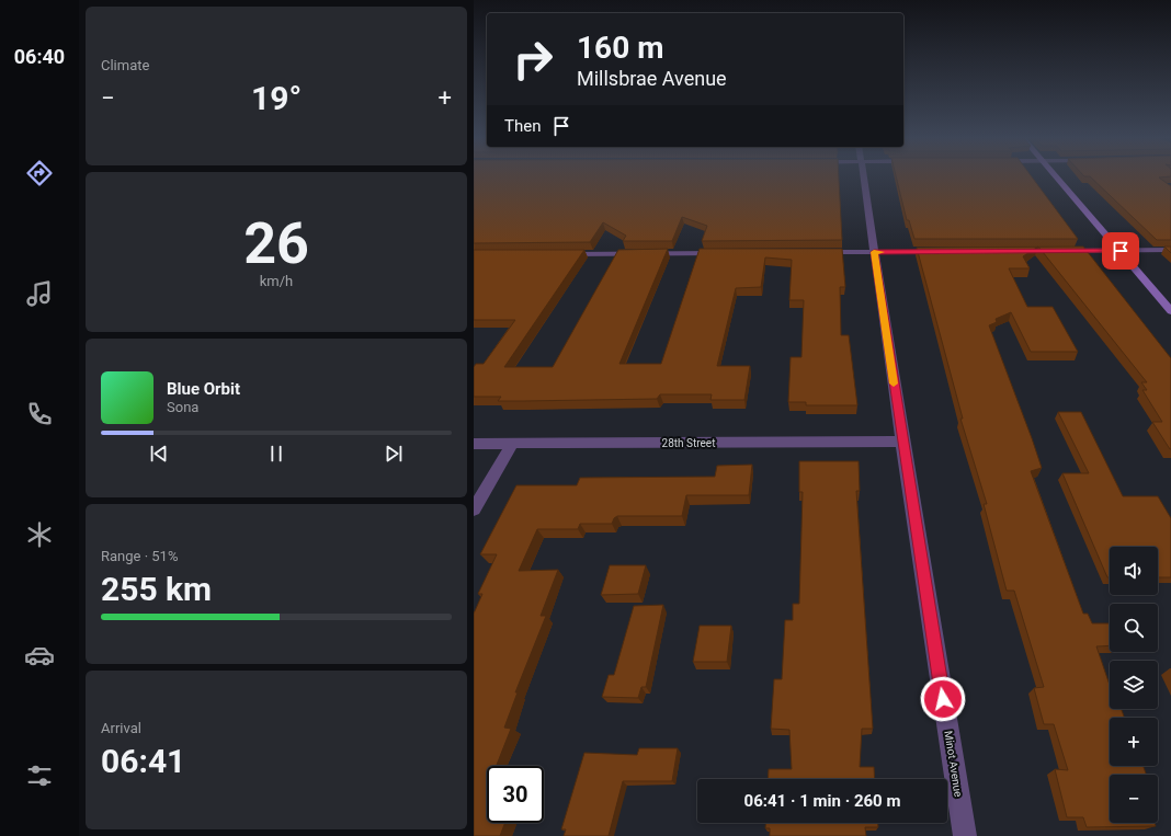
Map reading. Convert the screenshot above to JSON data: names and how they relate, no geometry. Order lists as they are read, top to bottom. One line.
{"streets":{"street":["28th Street","Minot Avenue"]},"crossings":[["28th Street","Minot Avenue"]],"page":{"tabs":"06:40","tile":["Climate",["26","km/h"],["Range · 51%","255 km"],["Arrival","06:41"]],"turn":["160 m","Millsbrae Avenue"],"heat":["−","19°","+"],"then":"Then","song":["Blue Orbit","Sona"],"map_buttons":["+","−"],"limit":"30","trip":"06:41 · 1 min · 260 m"}}
